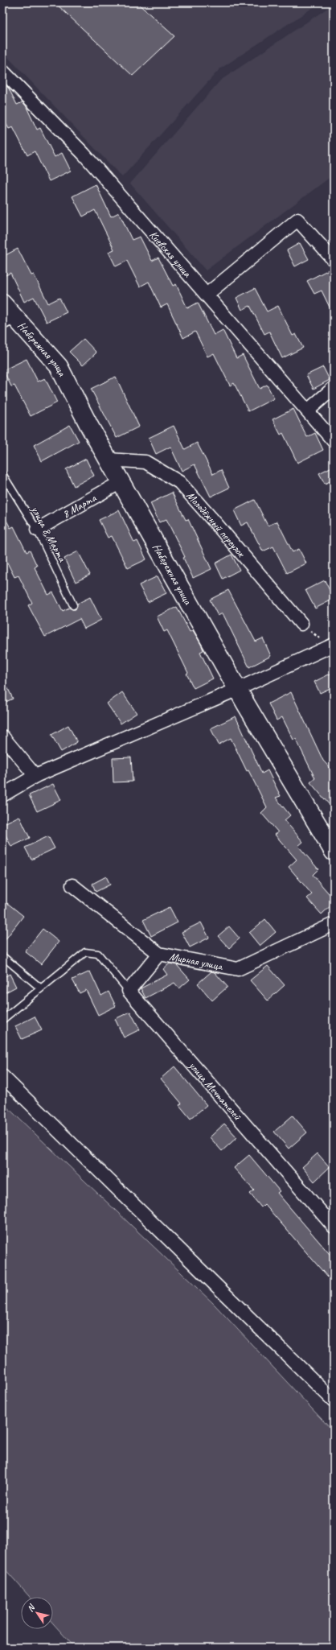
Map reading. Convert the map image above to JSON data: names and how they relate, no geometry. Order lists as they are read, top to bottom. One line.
{"streets":{"street":["Киевская улица","Набережная улица","8 Марта","Молодёжный переулок","Мирная улица","улица Мечтателей"],"lane":["улица 8 Марта"]},"crossings":[["Набережная улица","8 Марта"],["Набережная улица","Молодёжный переулок"],["8 Марта","улица 8 Марта"]],"north":"top left"}
